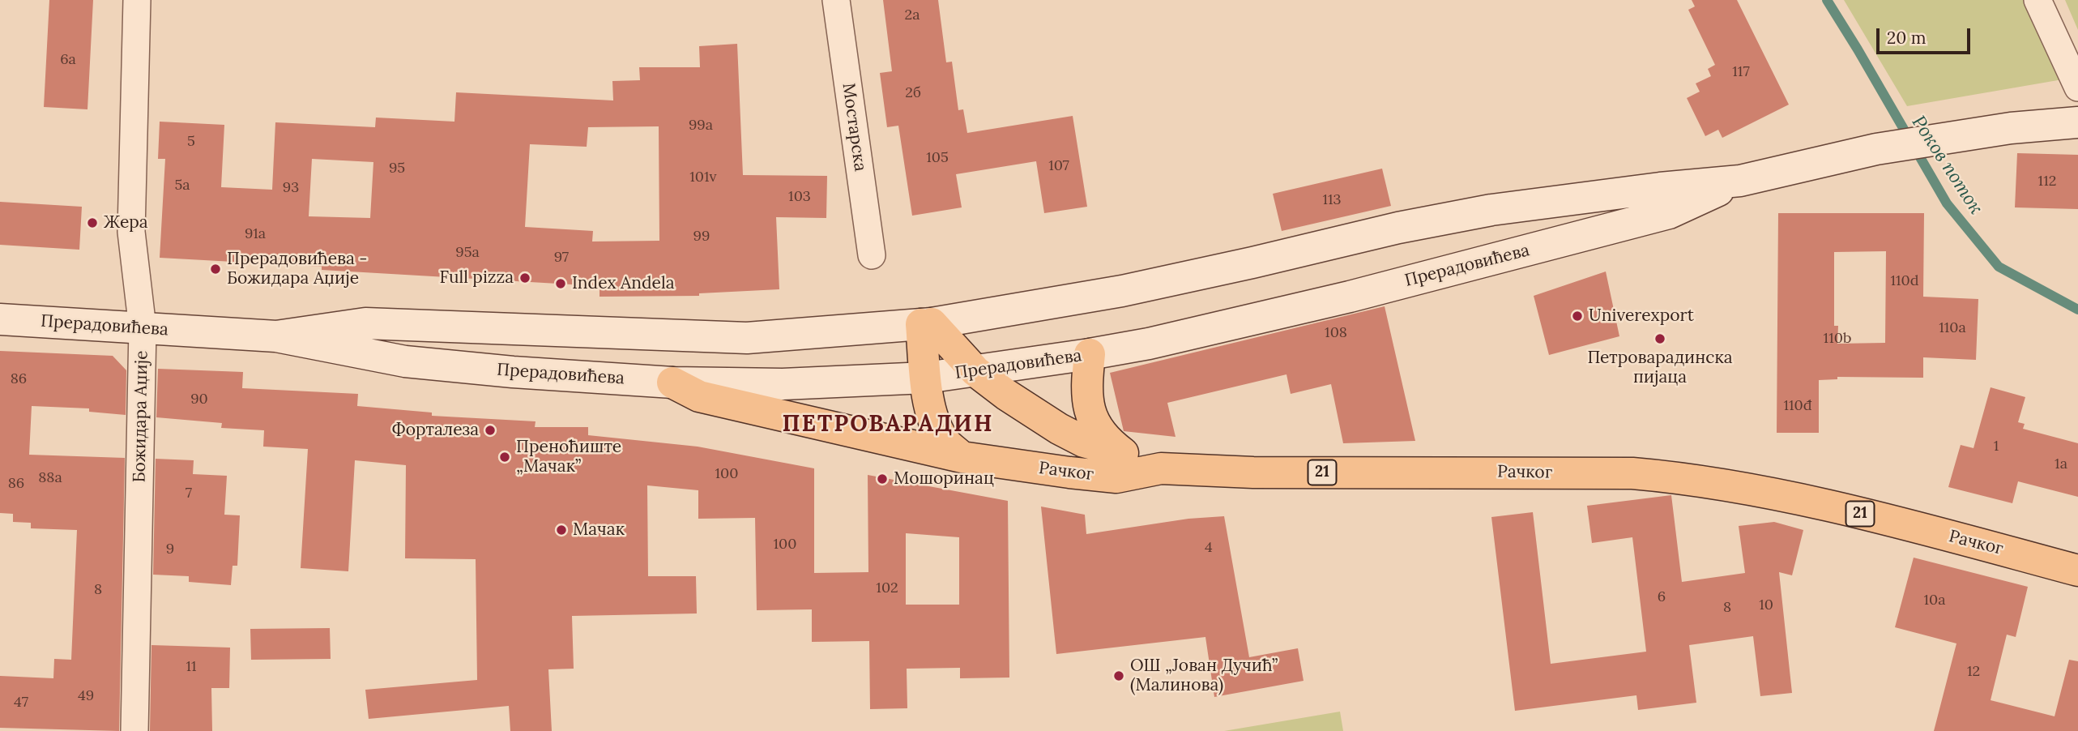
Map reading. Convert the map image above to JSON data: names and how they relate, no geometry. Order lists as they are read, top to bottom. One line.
{"streets":{"main road":["Прерадовићева","Рачког","21"],"street":["Мостарска","Божидара Аџије"]},"crossings":[["Прерадовићева","Божидара Аџије"],["Прерадовићева","Рачког"],["Прерадовићева","21"],["Рачког","21"]],"districts":["ПЕТРОВАРАДИН"],"water":["Роков поток"],"places":["Жера","Прерадовићева - Божидара Аџије","Full pizza","Index Andela","Univerexport","Петроварадинска пијаца","Форталеза","Преноћиште „Мачак”","Мошоринац","Мачак","ОШ „Јован Дучић” (Малинова)"],"house_numbers":["2a","6a","117","2б","99a","5","105","107","95","101v","112","5a","93","103","113","91a","99","95a","97","110d","110a","108","110b","86","90","110đ","1","1a","100","88a","86","7","100","4","9","102","8","6","10a","10","8","11","12","49","47"],"scale_bar":"20 m"}
